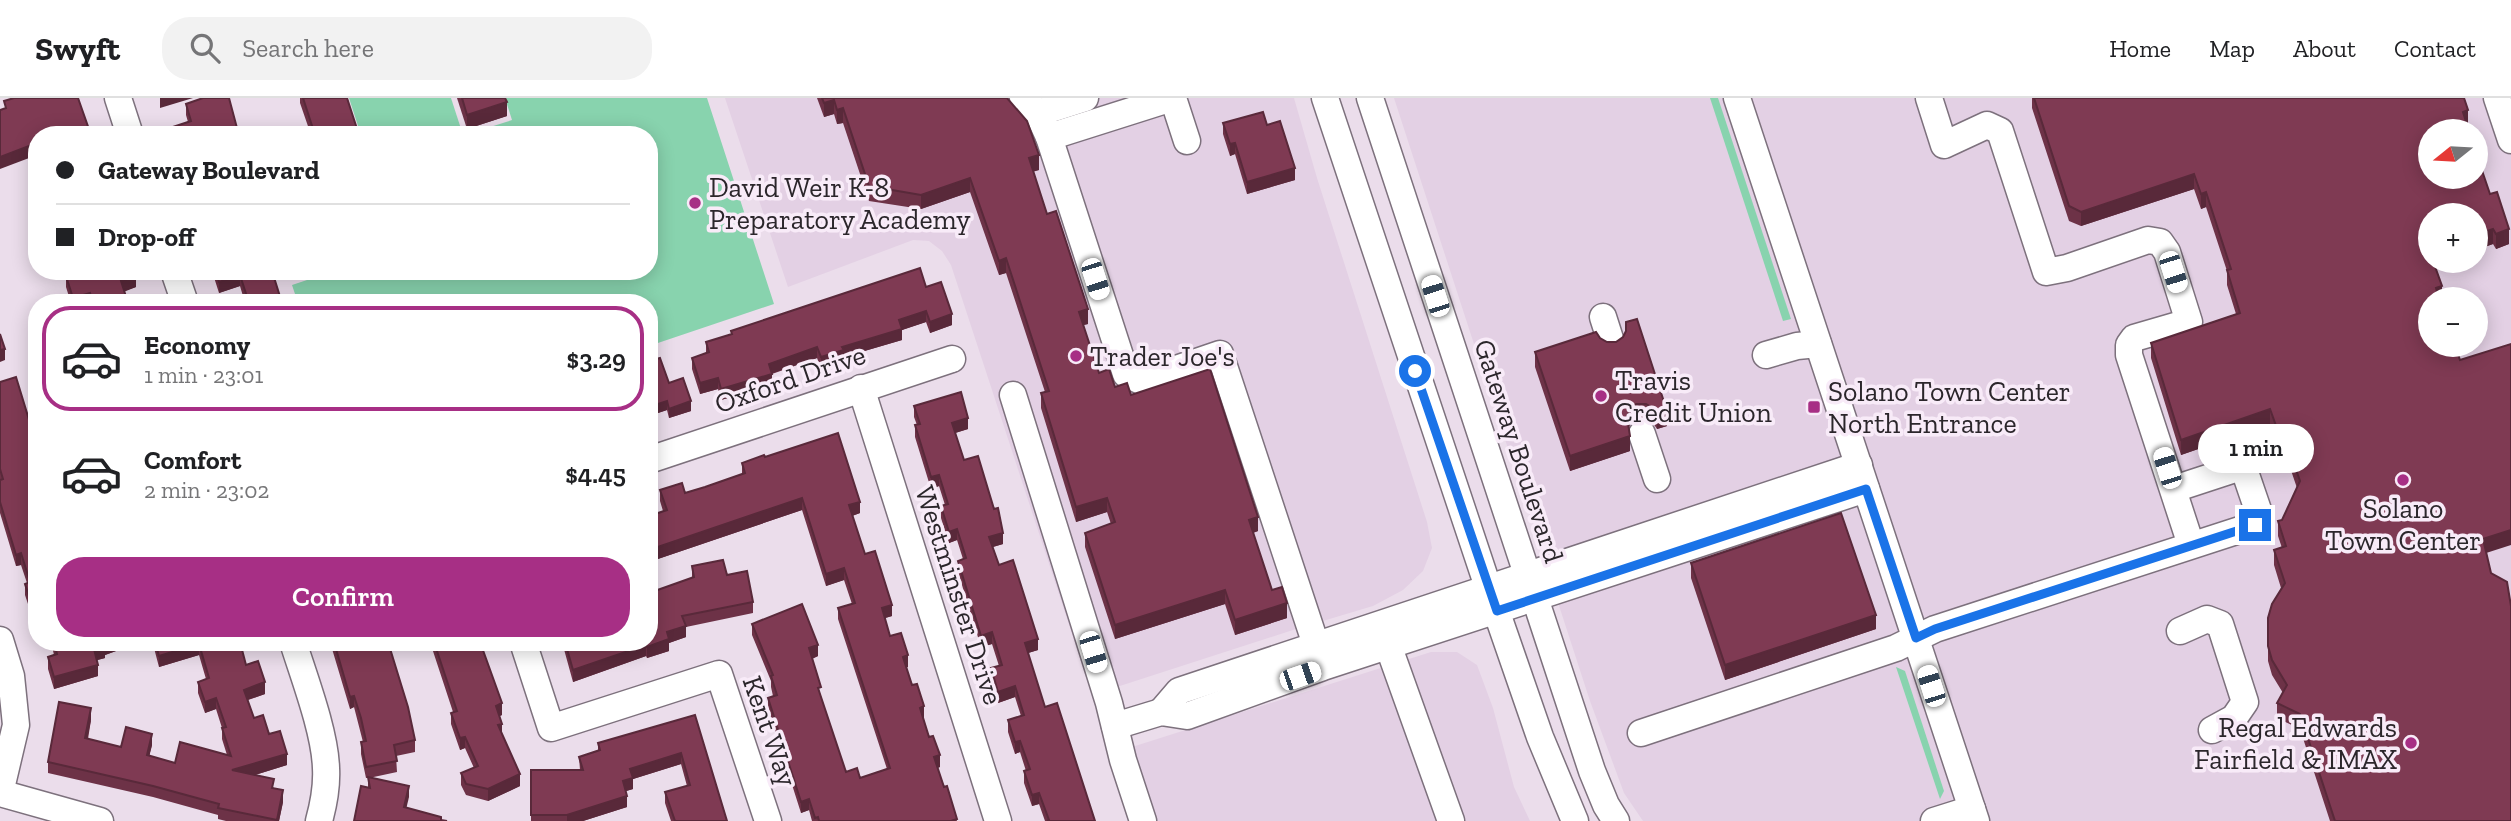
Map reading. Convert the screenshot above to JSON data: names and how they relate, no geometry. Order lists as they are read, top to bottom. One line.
{"streets":{"street":["Oxford Drive","Gateway Boulevard","Westminster Drive","Kent Way"]},"crossings":[["Oxford Drive","Westminster Drive"]],"places":{"other":["David Weir K-8 Preparatory Academy","Trader Joe's","Travis Credit Union","Solano Town Center","Regal Edwards Fairfield & IMAX"],"transit":["Solano Town Center North Entrance"]},"north":"left","page":{"header":"Swyft","search":"Search here","nav":["Home","Map","About","Contact"],"map_buttons":["+","−"],"banner":["Gateway Boulevard","Drop-off"],"list":[{"name":"Economy","note":"1 min · 23:01","value":"$3.29"},{"name":"Comfort","note":"2 min · 23:02","value":"$4.45"}],"bubble":"1 min","buttons":"Confirm"}}
